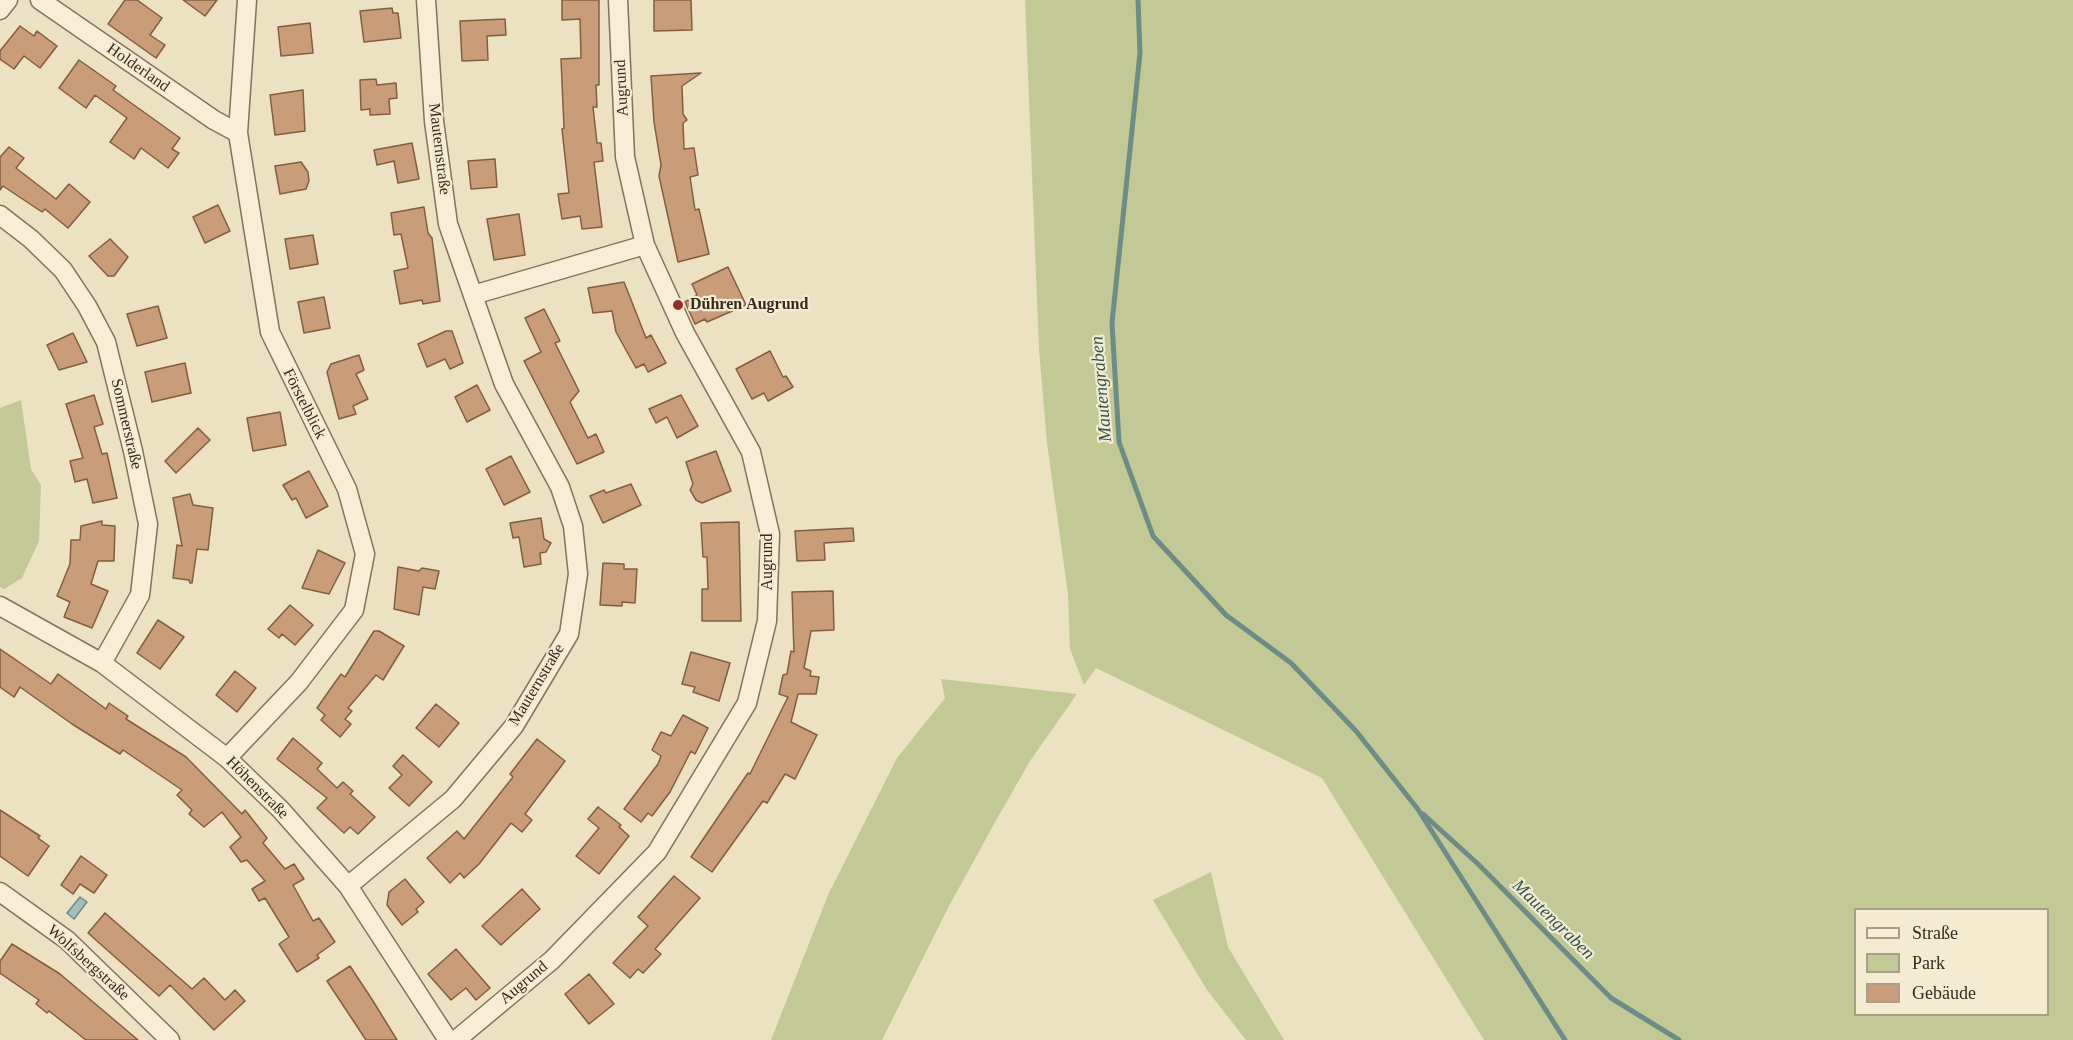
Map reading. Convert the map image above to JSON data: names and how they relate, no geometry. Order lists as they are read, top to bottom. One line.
{"streets":{"street":["Holderland","Augrund","Mauternstraße","Förstelblick","Sommerstraße","Höhenstraße","Wolfsbergstraße"]},"crossings":[["Holderland","Förstelblick"],["Mauternstraße","Höhenstraße"],["Förstelblick","Höhenstraße"],["Sommerstraße","Höhenstraße"]],"water":["Mautengraben"],"places":["Dühren Augrund"],"legend":["Straße","Park","Gebäude"]}
